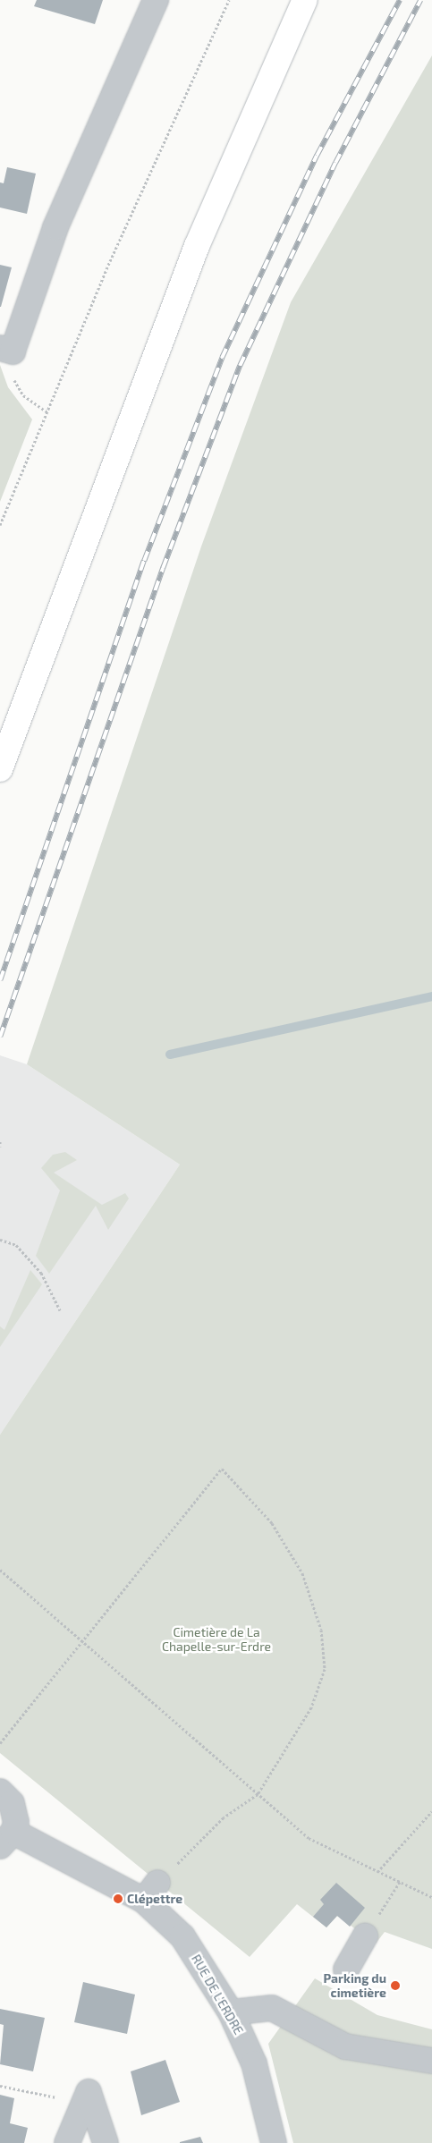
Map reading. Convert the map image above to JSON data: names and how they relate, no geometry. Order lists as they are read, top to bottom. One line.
{"streets":{"street":["RUE DE L'ERDRE"]},"parks":["Cimetière de La Chapelle-sur-Erdre"],"places":["Clépettre","Parking du cimetière"]}
